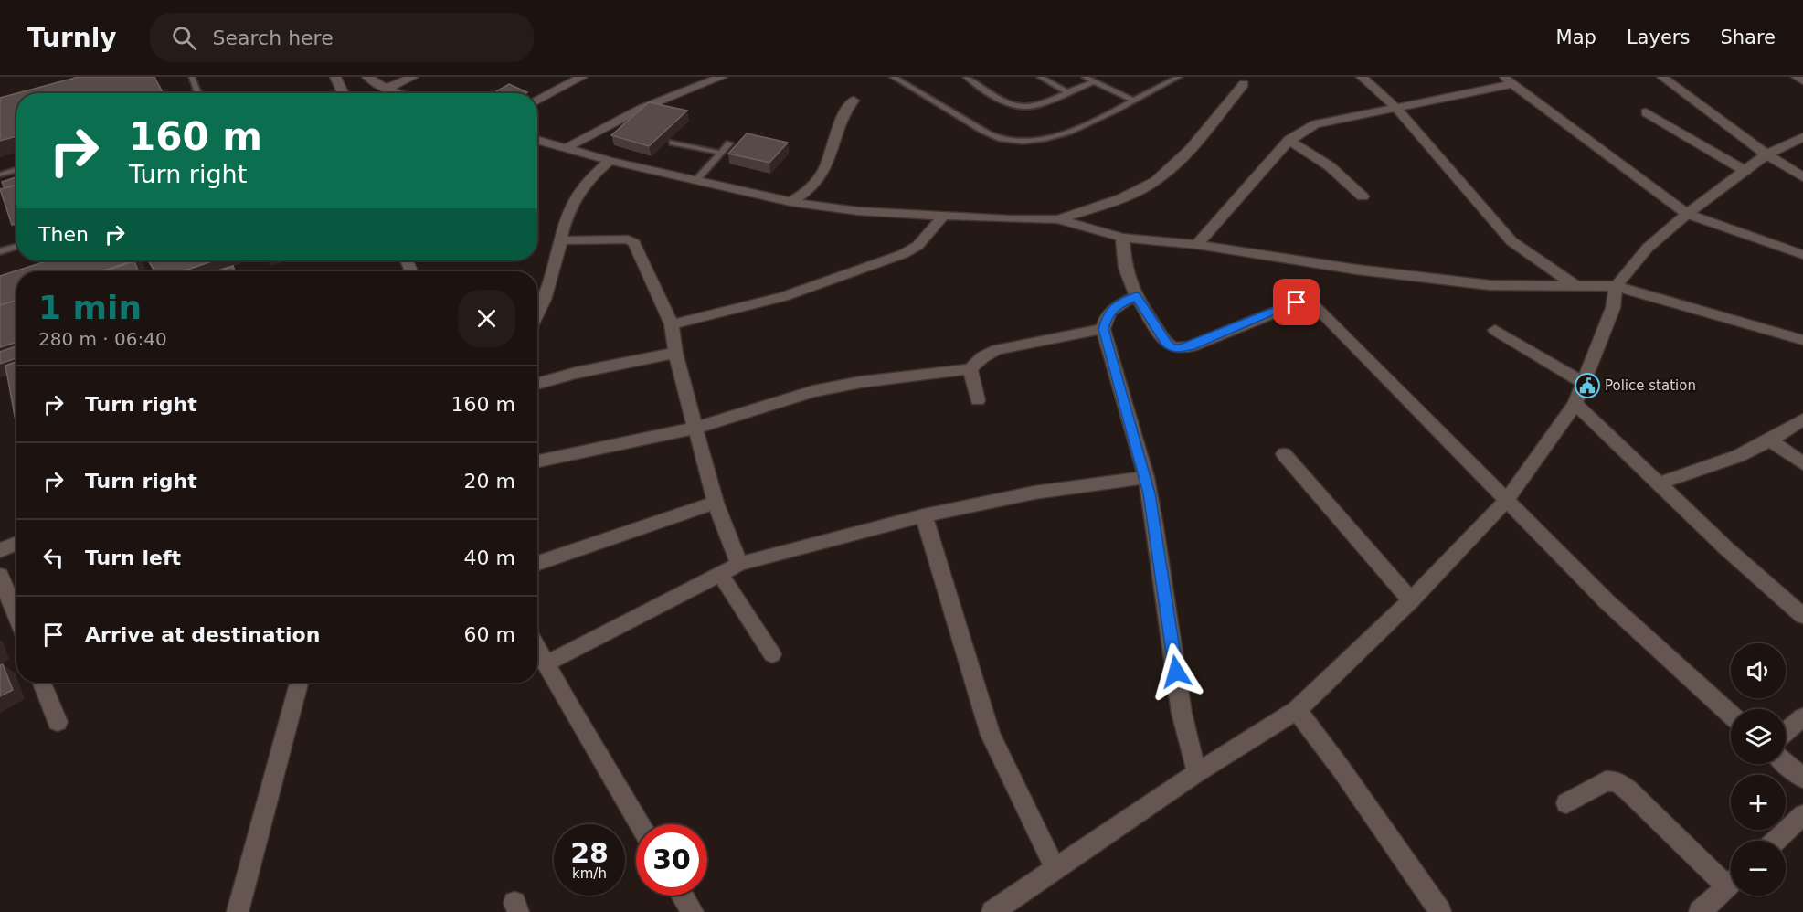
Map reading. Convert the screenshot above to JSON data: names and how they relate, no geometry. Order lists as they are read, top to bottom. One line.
{"places":{"public building":["Police station"]},"page":{"header":"Turnly","search":"Search here","nav":["Map","Layers","Share"],"turn":["160 m","Turn right"],"then":"Then","heading":["1 min","280 m · 06:40"],"list":[{"name":"Turn right","value":"160 m"},{"name":"Turn right","value":"20 m"},{"name":"Turn left","value":"40 m"},{"name":"Arrive at destination","value":"60 m"}],"map_buttons":["+","−"],"speed":"28 km/h","limit":"30"}}
